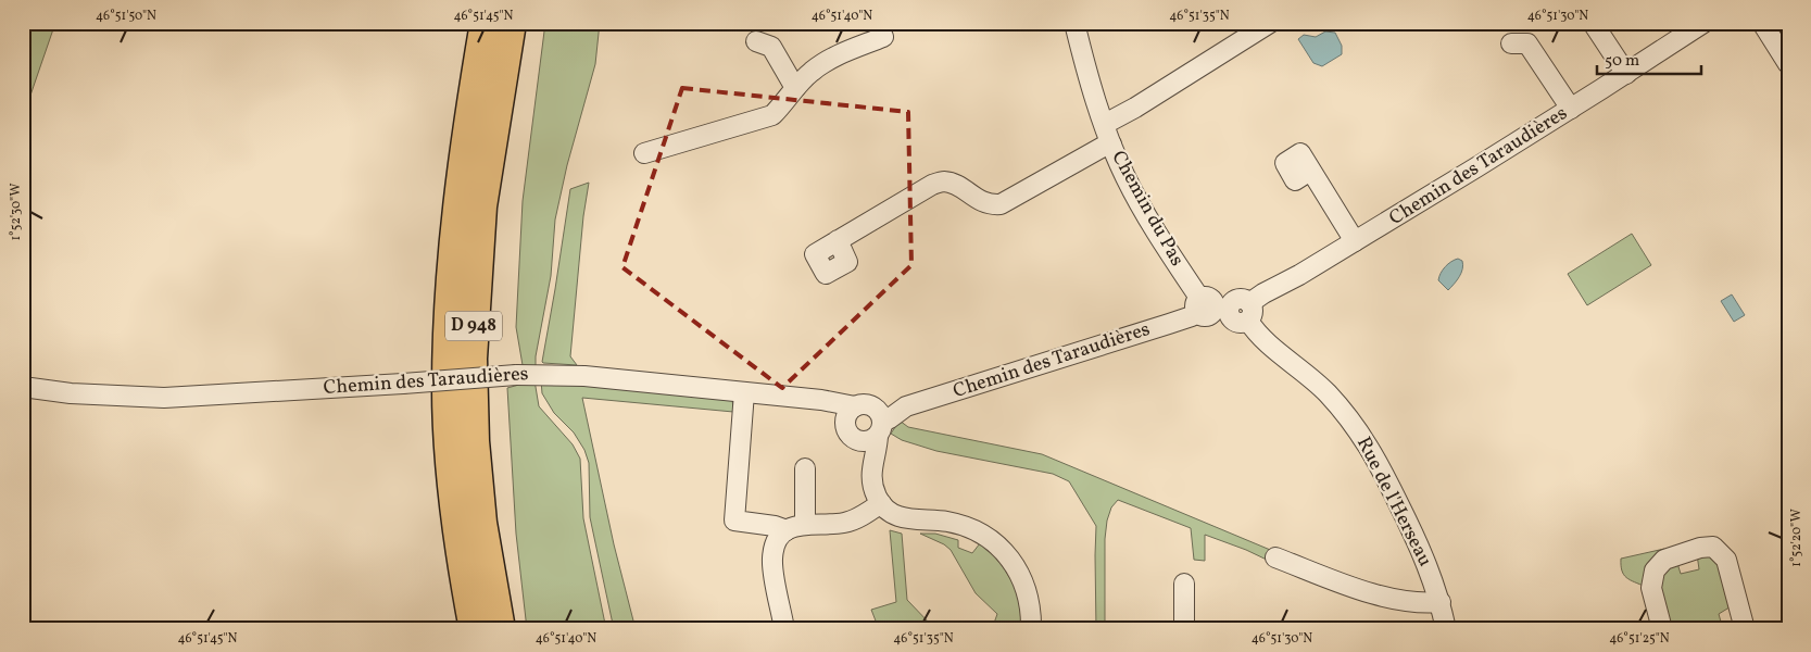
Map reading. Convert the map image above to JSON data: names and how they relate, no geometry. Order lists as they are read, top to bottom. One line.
{"streets":{"highway":["D 948"],"street":["Chemin des Taraudières","Chemin du Pas","Rue de l'Herseau"]},"crossings":[["Chemin des Taraudières","Chemin du Pas"],["Chemin des Taraudières","Rue de l'Herseau"],["Chemin du Pas","Rue de l'Herseau"]],"scale_bar":"50 m","coordinates":["46°51'50\"N","46°51'45\"N","46°51'40\"N","46°51'35\"N","46°51'30\"N","1°52'30\"W","1°52'20\"W","46°51'25\"N"]}
